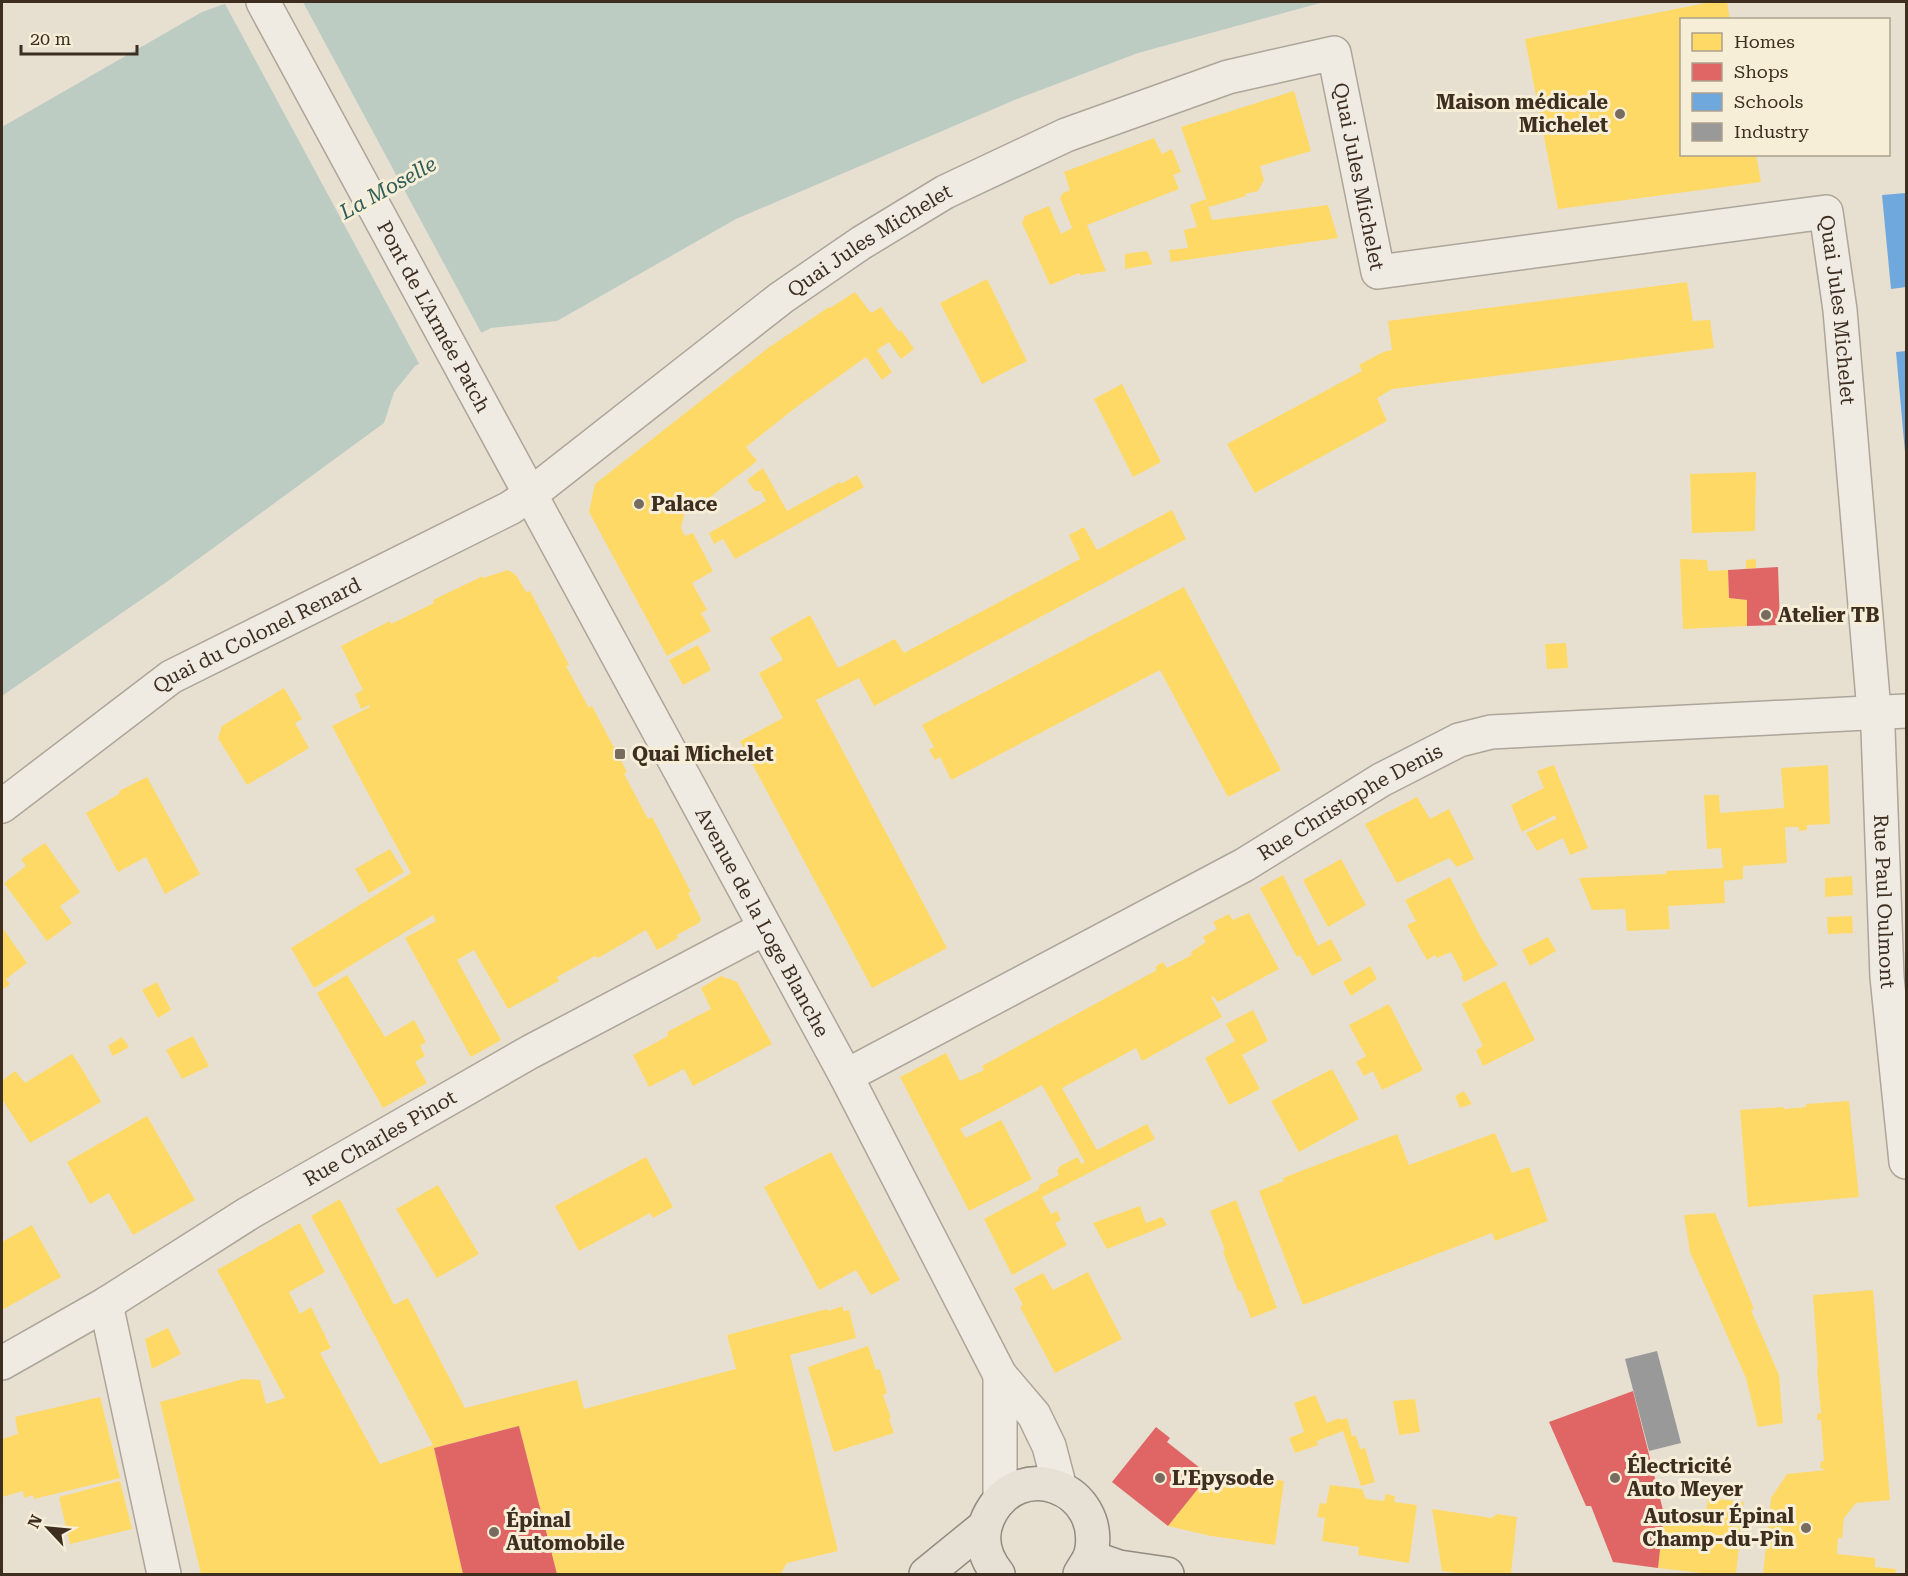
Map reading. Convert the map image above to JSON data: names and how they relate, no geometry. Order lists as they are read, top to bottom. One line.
{"streets":{"street":["Quai Jules Michelet","Pont de L'Armée Patch","Quai du Colonel Renard","Rue Christophe Denis","Rue Paul Oulmont","Avenue de la Loge Blanche","Rue Charles Pinot"]},"crossings":[["Quai Jules Michelet","Pont de L'Armée Patch"],["Quai Jules Michelet","Quai du Colonel Renard"],["Quai Jules Michelet","Rue Christophe Denis"],["Quai Jules Michelet","Rue Paul Oulmont"],["Quai Jules Michelet","Avenue de la Loge Blanche"],["Pont de L'Armée Patch","Quai du Colonel Renard"],["Pont de L'Armée Patch","Avenue de la Loge Blanche"],["Quai du Colonel Renard","Avenue de la Loge Blanche"],["Rue Christophe Denis","Rue Paul Oulmont"],["Rue Christophe Denis","Avenue de la Loge Blanche"],["Avenue de la Loge Blanche","Rue Charles Pinot"]],"water":["La Moselle"],"places":{"other":["Maison médicale Michelet","Palace","Atelier TB","L'Epysode","Électricité Auto Meyer","Autosur Épinal Champ-du-Pin","Épinal Automobile"],"transit":["Quai Michelet"]},"legend":["Homes","Shops","Schools","Industry"],"scale_bar":"20 m","north":"top left"}
